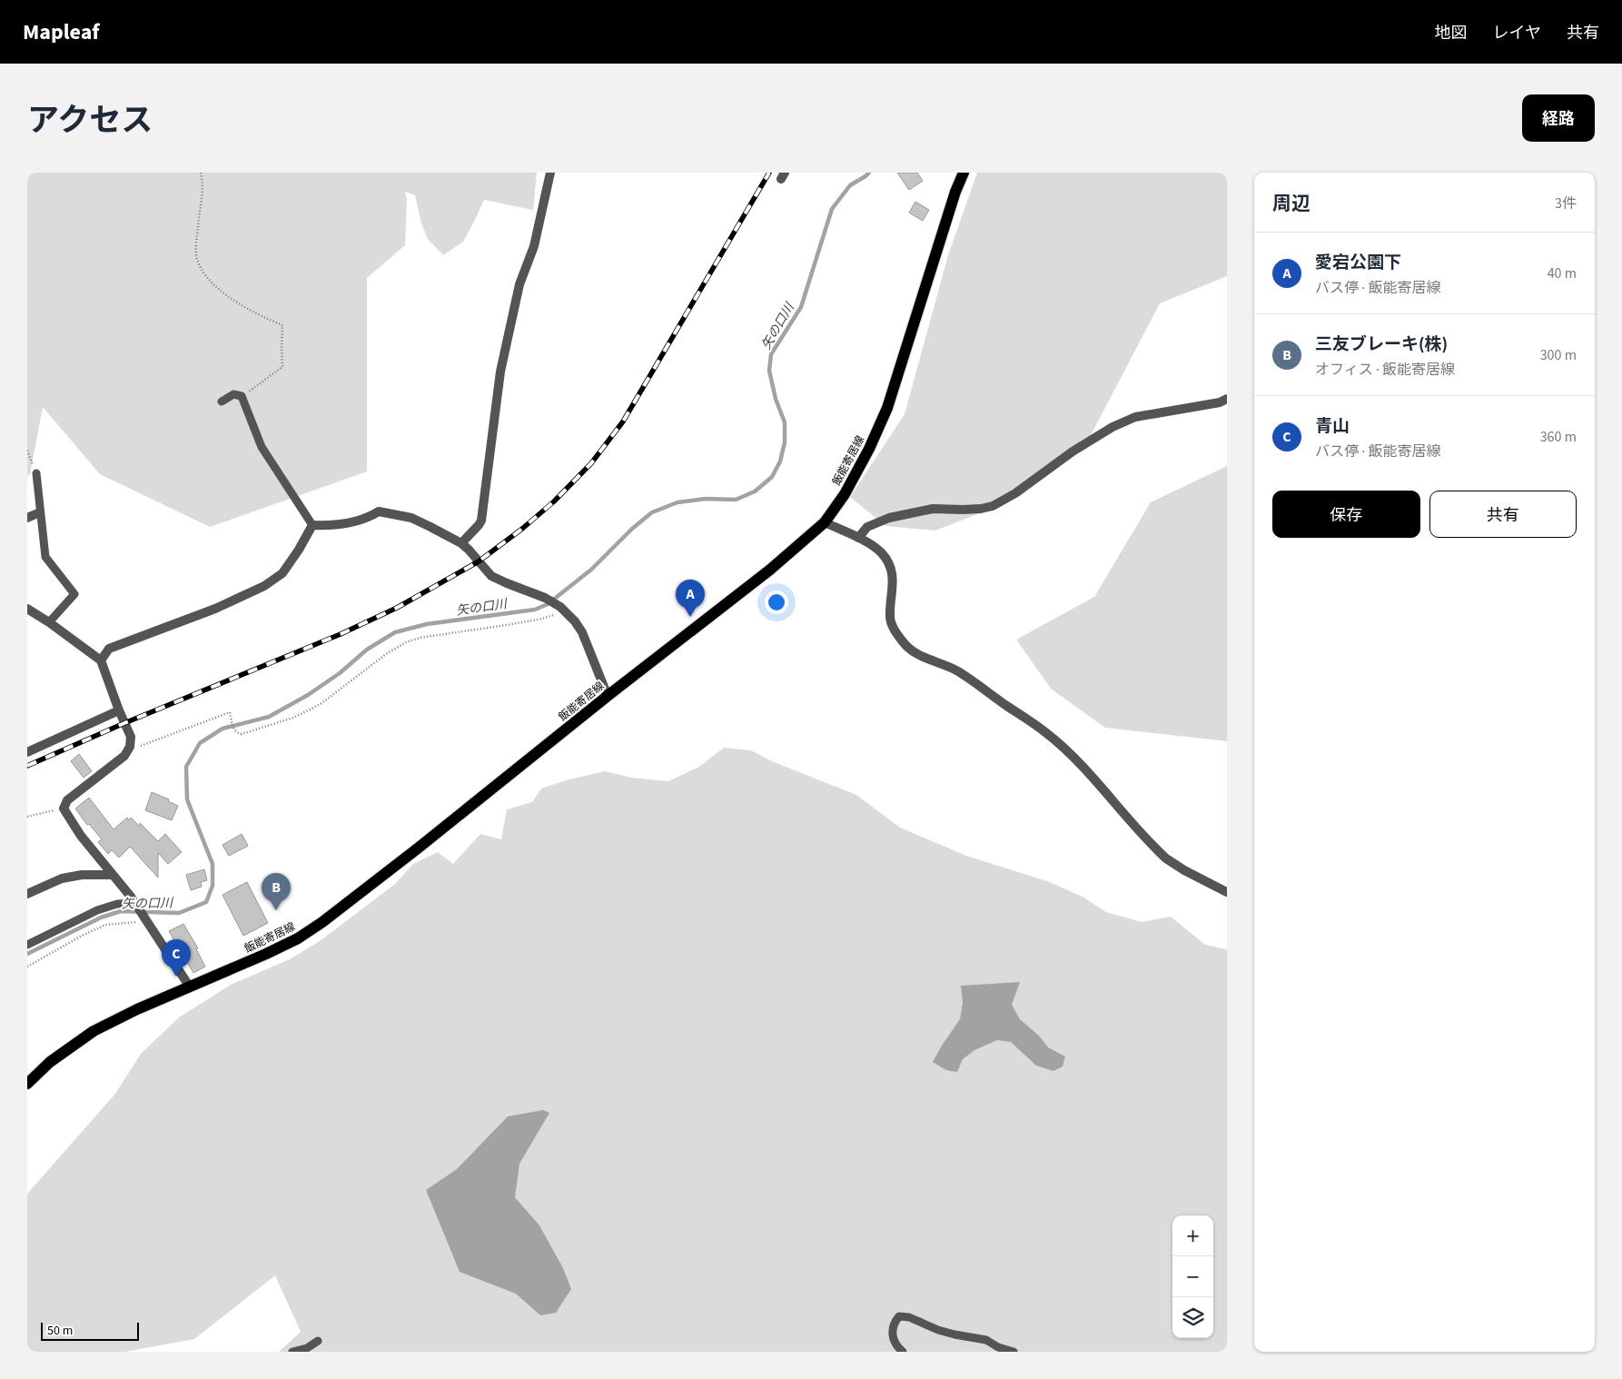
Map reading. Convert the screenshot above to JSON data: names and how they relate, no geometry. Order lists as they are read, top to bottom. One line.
{"streets":{"main road":["飯能寄居線"]},"water":["矢の口川"],"scale_bar":"50 m","page":{"header":"Mapleaf","nav":["地図","レイヤ","共有"],"title":"アクセス","buttons":["経路",["保存","共有"]],"heading":["周辺","3件"],"list":[{"mark":"A","name":"愛宕公園下","note":"バス停 · 飯能寄居線","value":"40 m"},{"mark":"B","name":"三友ブレーキ(株)","note":"オフィス · 飯能寄居線","value":"300 m"},{"mark":"C","name":"青山","note":"バス停 · 飯能寄居線","value":"360 m"}],"pins":["A","B","C"],"map_buttons":["+","−"],"scale":"50 m"}}
